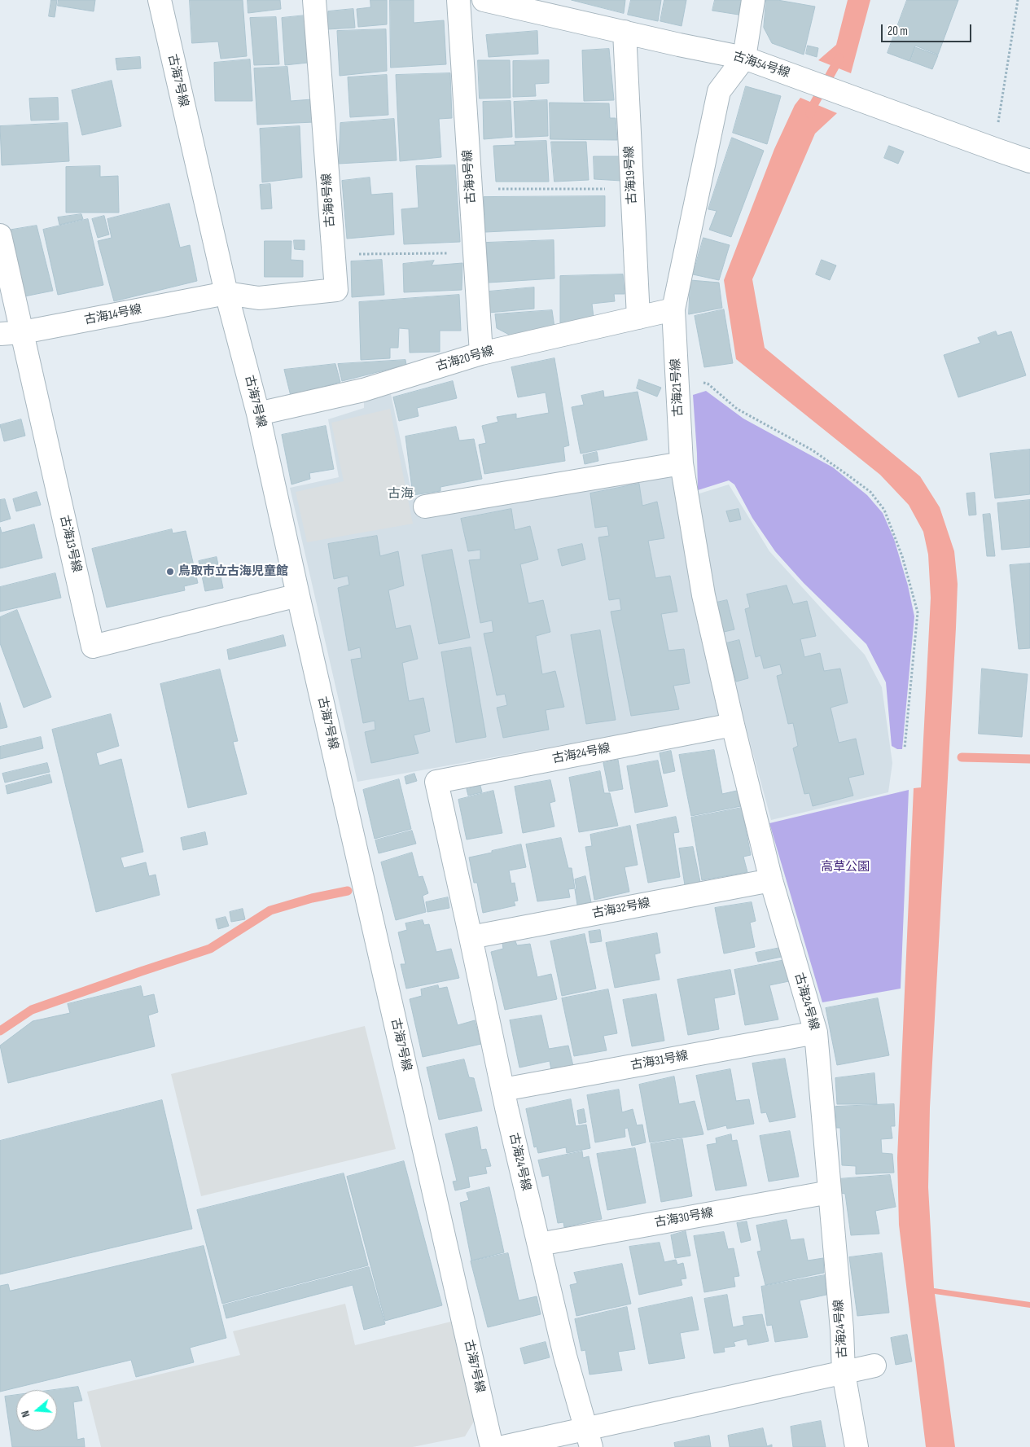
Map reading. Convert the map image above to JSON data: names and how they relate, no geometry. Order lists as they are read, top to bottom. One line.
{"streets":{"street":["古海54号線","古海7号線","古海19号線","古海9号線","古海8号線","古海14号線","古海20号線","古海21号線","古海13号線","古海24号線","古海32号線","古海31号線","古海30号線"]},"crossings":[["古海54号線","古海19号線"],["古海54号線","古海21号線"],["古海7号線","古海8号線"],["古海7号線","古海14号線"],["古海7号線","古海20号線"],["古海7号線","古海13号線"],["古海19号線","古海20号線"],["古海9号線","古海20号線"],["古海8号線","古海14号線"],["古海14号線","古海13号線"],["古海20号線","古海21号線"],["古海21号線","古海24号線"],["古海24号線","古海32号線"],["古海24号線","古海31号線"],["古海24号線","古海30号線"]],"districts":["古海"],"parks":["高草公園"],"places":["鳥取市立古海児童館"],"scale_bar":"20 m","north":"left"}
